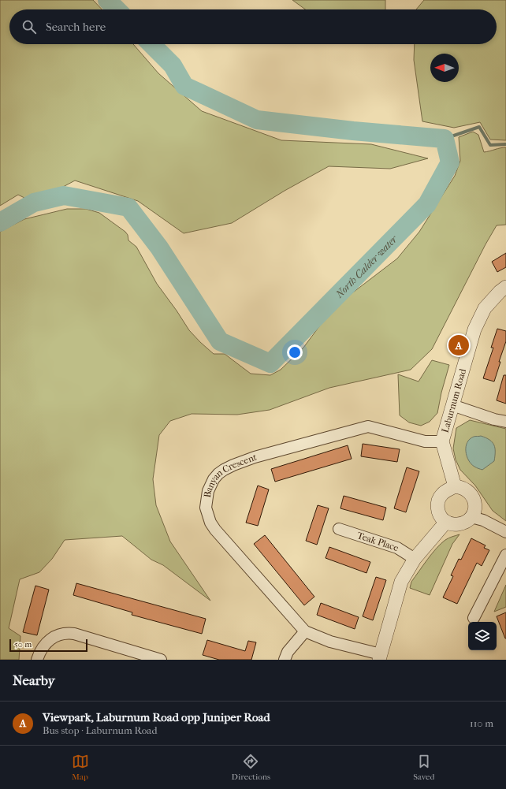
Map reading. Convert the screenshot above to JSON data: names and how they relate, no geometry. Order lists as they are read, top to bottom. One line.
{"streets":{"street":["Laburnum Road","Banyan Crescent","Teak Place"]},"crossings":[["Laburnum Road","Banyan Crescent"]],"water":["North Calder water"],"scale_bar":"50 m","north":"left","page":{"search":"Search here","pins":"A","scale":"50 m","heading":"Nearby","list":[{"mark":"A","name":"Viewpark, Laburnum Road opp Juniper Road","note":"Bus stop · Laburnum Road","value":"110 m"}],"nav":["Map","Directions","Saved"]}}
